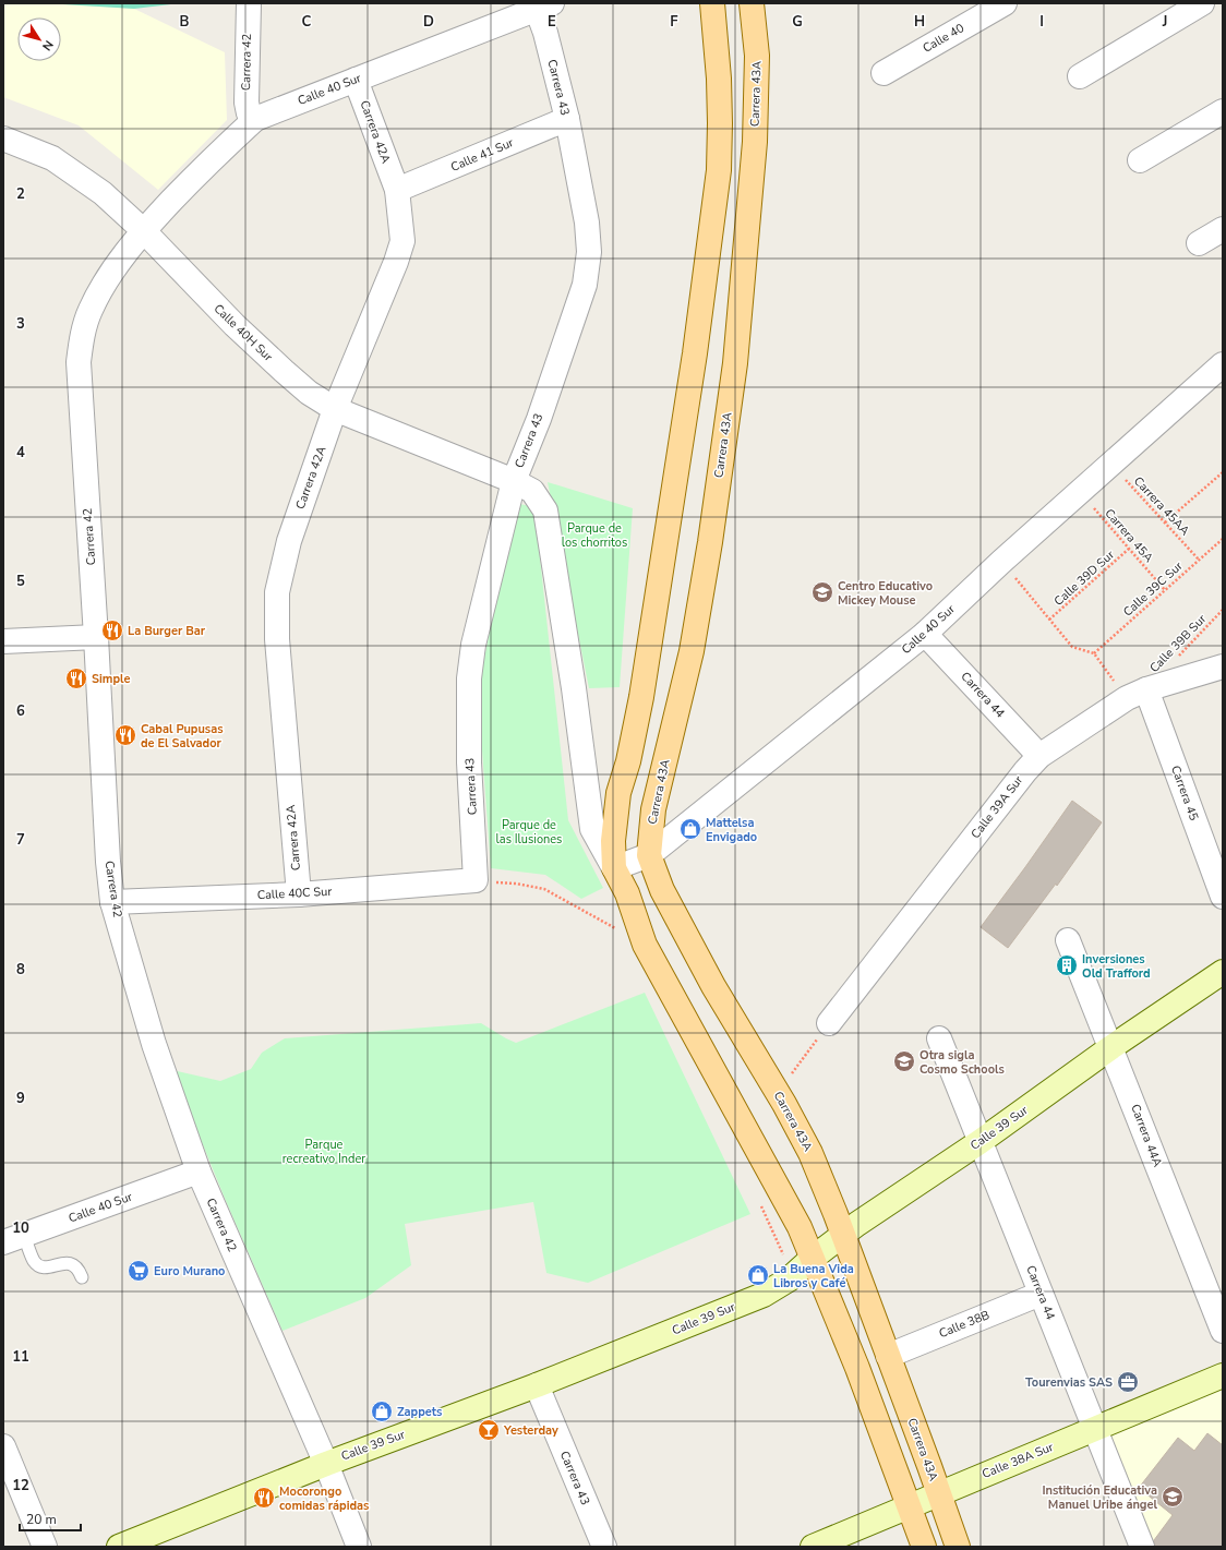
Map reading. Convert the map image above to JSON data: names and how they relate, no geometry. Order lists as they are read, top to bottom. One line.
{"streets":{"main road":["Carrera 43A"],"street":["Calle 40","Carrera 42","Carrera 43","Calle 40 Sur","Carrera 42A","Calle 41 Sur","Calle 40H Sur","Carrera 44","Carrera 45","Calle 39A Sur","Calle 40C Sur","Calle 39 Sur","Carrera 44A","Calle 38B","Calle 38A Sur"],"path":["Carrera 45AA","Carrera 45A","Calle 39D Sur","Calle 39C Sur","Calle 39B Sur"]},"crossings":[["Carrera 42","Calle 40 Sur"],["Carrera 42","Calle 40H Sur"],["Carrera 42","Calle 40C Sur"],["Carrera 42","Calle 39 Sur"],["Carrera 43","Calle 40 Sur"],["Carrera 43","Calle 41 Sur"],["Carrera 43","Calle 40H Sur"],["Carrera 43","Calle 40C Sur"],["Carrera 43","Calle 39 Sur"],["Calle 40 Sur","Carrera 43A"],["Calle 40 Sur","Carrera 42A"],["Calle 40 Sur","Calle 40H Sur"],["Calle 40 Sur","Carrera 45AA"],["Calle 40 Sur","Carrera 45A"],["Calle 40 Sur","Carrera 44"],["Carrera 43A","Calle 39 Sur"],["Carrera 43A","Calle 38B"],["Carrera 43A","Calle 38A Sur"],["Carrera 42A","Calle 41 Sur"],["Carrera 42A","Calle 40H Sur"],["Carrera 42A","Calle 40C Sur"],["Carrera 45AA","Calle 39C Sur"],["Carrera 45A","Calle 39D Sur"],["Carrera 45A","Calle 39C Sur"],["Carrera 44","Calle 39A Sur"],["Carrera 44","Calle 39 Sur"],["Carrera 44","Calle 38B"],["Carrera 44","Calle 38A Sur"],["Carrera 45","Calle 39A Sur"],["Calle 39 Sur","Carrera 44A"]],"parks":["Parque de los chorritos","Parque de las Ilusiones","Parque recreativo Inder"],"places":{"school or university":["Centro Educativo Mickey Mouse","Otra sigla Cosmo Schools","Institución Educativa Manuel Uribe ángel"],"restaurant":["La Burger Bar","Simple","Cabal Pupusas de El Salvador","Mocorongo comidas rápidas"],"shop":["Mattelsa Envigado","La Buena Vida Libros y Café","Zappets"],"building":["Inversiones Old Trafford"],"supermarket":["Euro Murano"],"office":["Tourenvias SAS"],"bar":["Yesterday"]},"scale_bar":"20 m","north":"bottom right","grid":{"columns":["B","C","D","E","F","G","H","I","J"],"rows":["2","3","4","5","6","7","8","9","10","11","12"]}}
